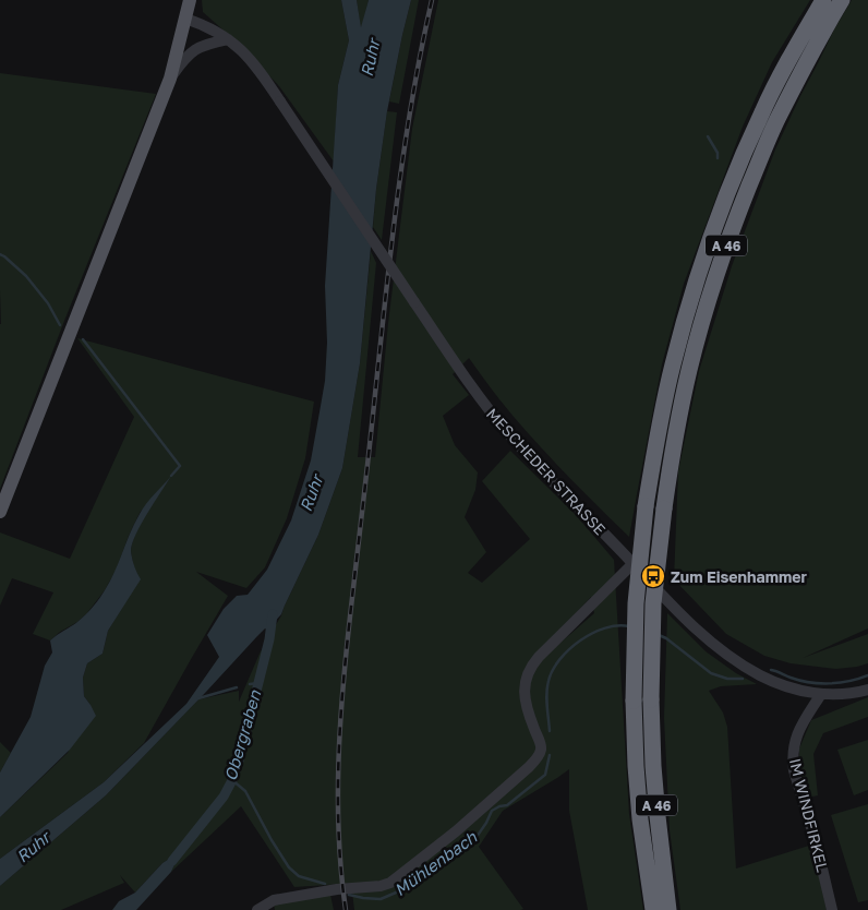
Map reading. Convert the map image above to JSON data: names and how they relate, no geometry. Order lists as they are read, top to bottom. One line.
{"streets":{"highway":["A 46"],"street":["MESCHEDER STRASSE","IM WINDFIRKEL"]},"crossings":[["MESCHEDER STRASSE","IM WINDFIRKEL"]],"water":["Ruhr","Obergraben","Mühlenbach"],"places":{"bus stop":["Zum Eisenhammer"]}}
